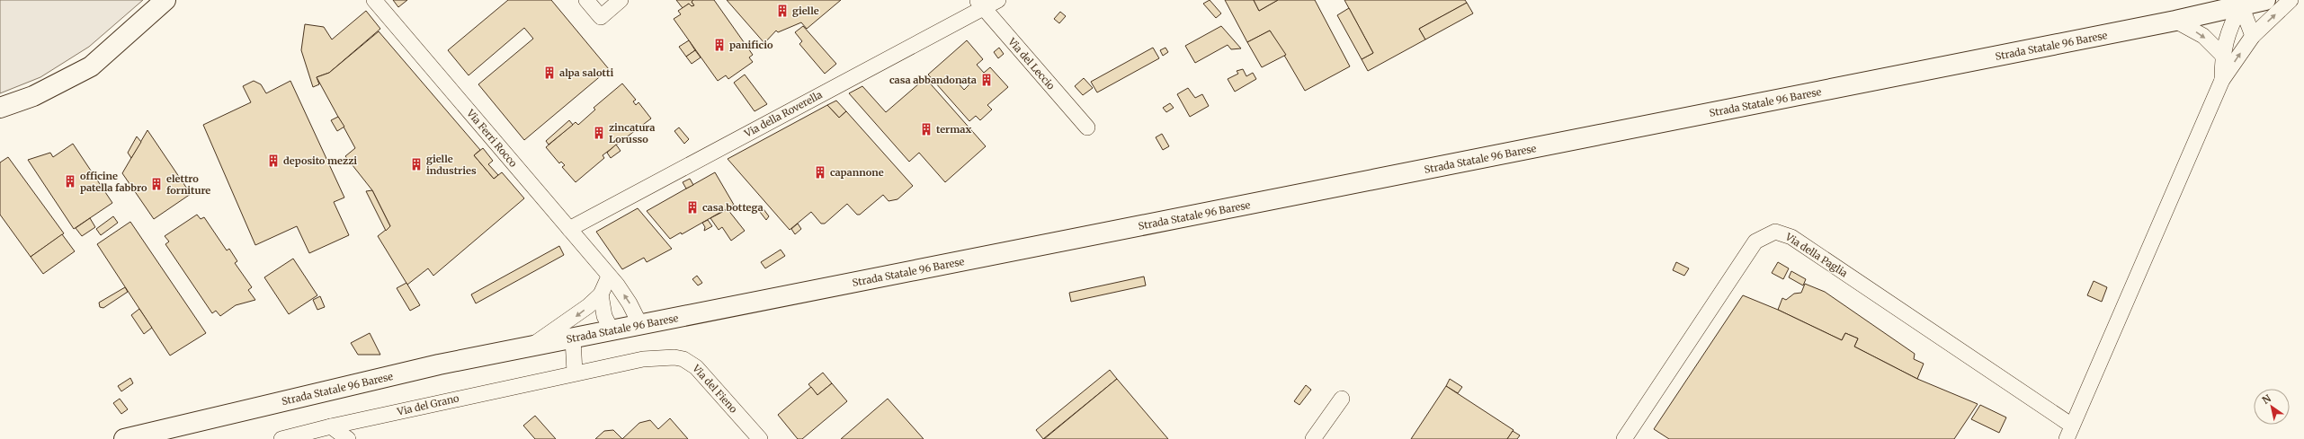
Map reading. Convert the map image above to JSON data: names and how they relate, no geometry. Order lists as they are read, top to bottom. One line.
{"streets":{"main road":["Strada Statale 96 Barese"],"street":["Via del Leccio","Via della Roverella","Via Ferri Rocco","Via della Paglia","Via del Fieno","Via del Grano"]},"crossings":[["Strada Statale 96 Barese","Via Ferri Rocco"],["Via del Leccio","Via della Roverella"],["Via della Roverella","Via Ferri Rocco"],["Via del Fieno","Via del Grano"]],"places":{"building":["gielle","panificio","alpa salotti","casa abbandonata","termax","zincatura Lorusso","deposito mezzi","gielle industries","capannone","officine patella fabbro","elettro forniture","casa bottega"]},"north":"top left"}
